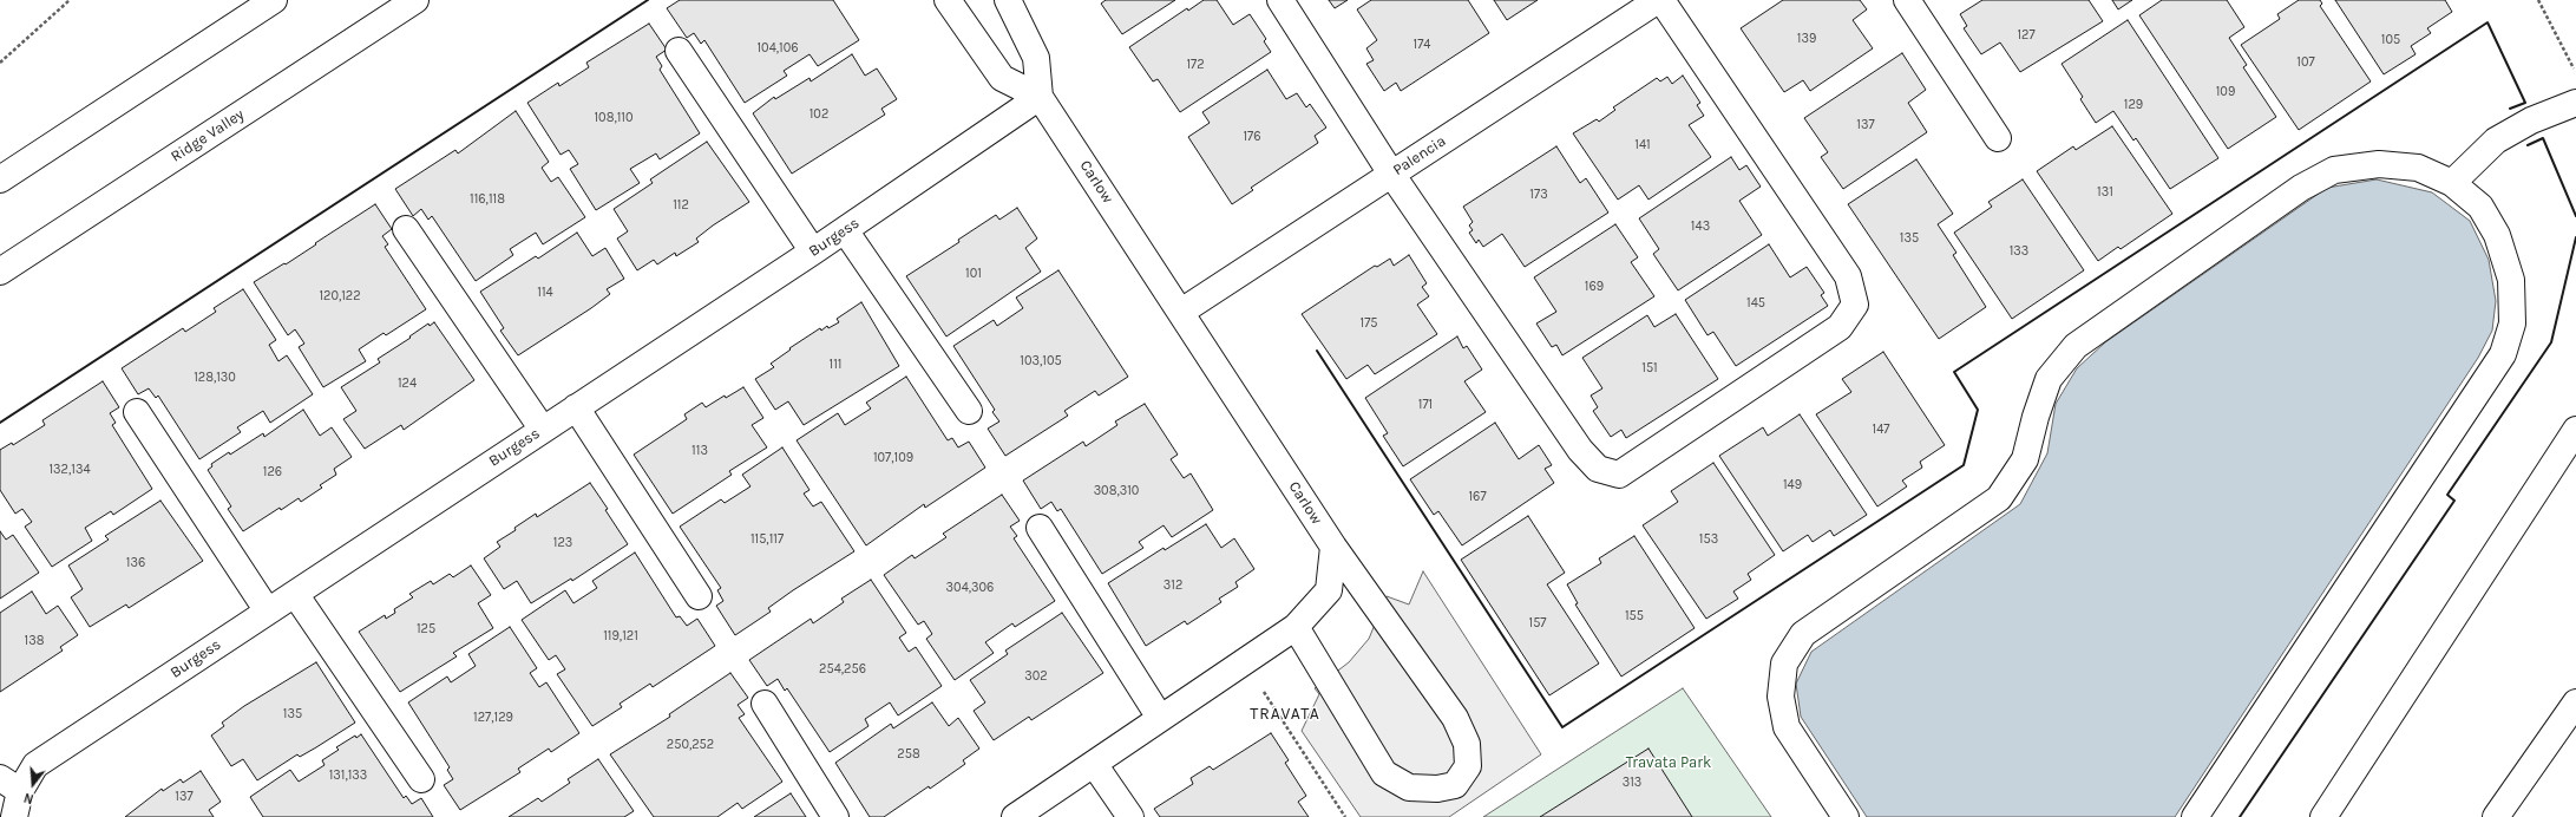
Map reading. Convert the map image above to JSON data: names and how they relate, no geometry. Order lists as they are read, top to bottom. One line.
{"streets":{"main road":["Ridge Valley","Palencia","Carlow","Burgess"]},"crossings":[["Palencia","Carlow"],["Carlow","Burgess"]],"districts":["TRAVATA"],"parks":["Travata Park"],"house_numbers":["127","139","105","174","104,106","107","172","109","129","102","108,110","137","176","141","131","173","116,118","112","143","135","133","101","169","114","120,122","145","175","103,105","111","151","128,130","124","171","147","113","107,109","132,134","126","149","308,310","167","115,117","153","123","136","312","304,306","155","157","125","119,121","138","254,256","302","135","127,129","250,252","258","131,133","313","137"],"north":"bottom"}
